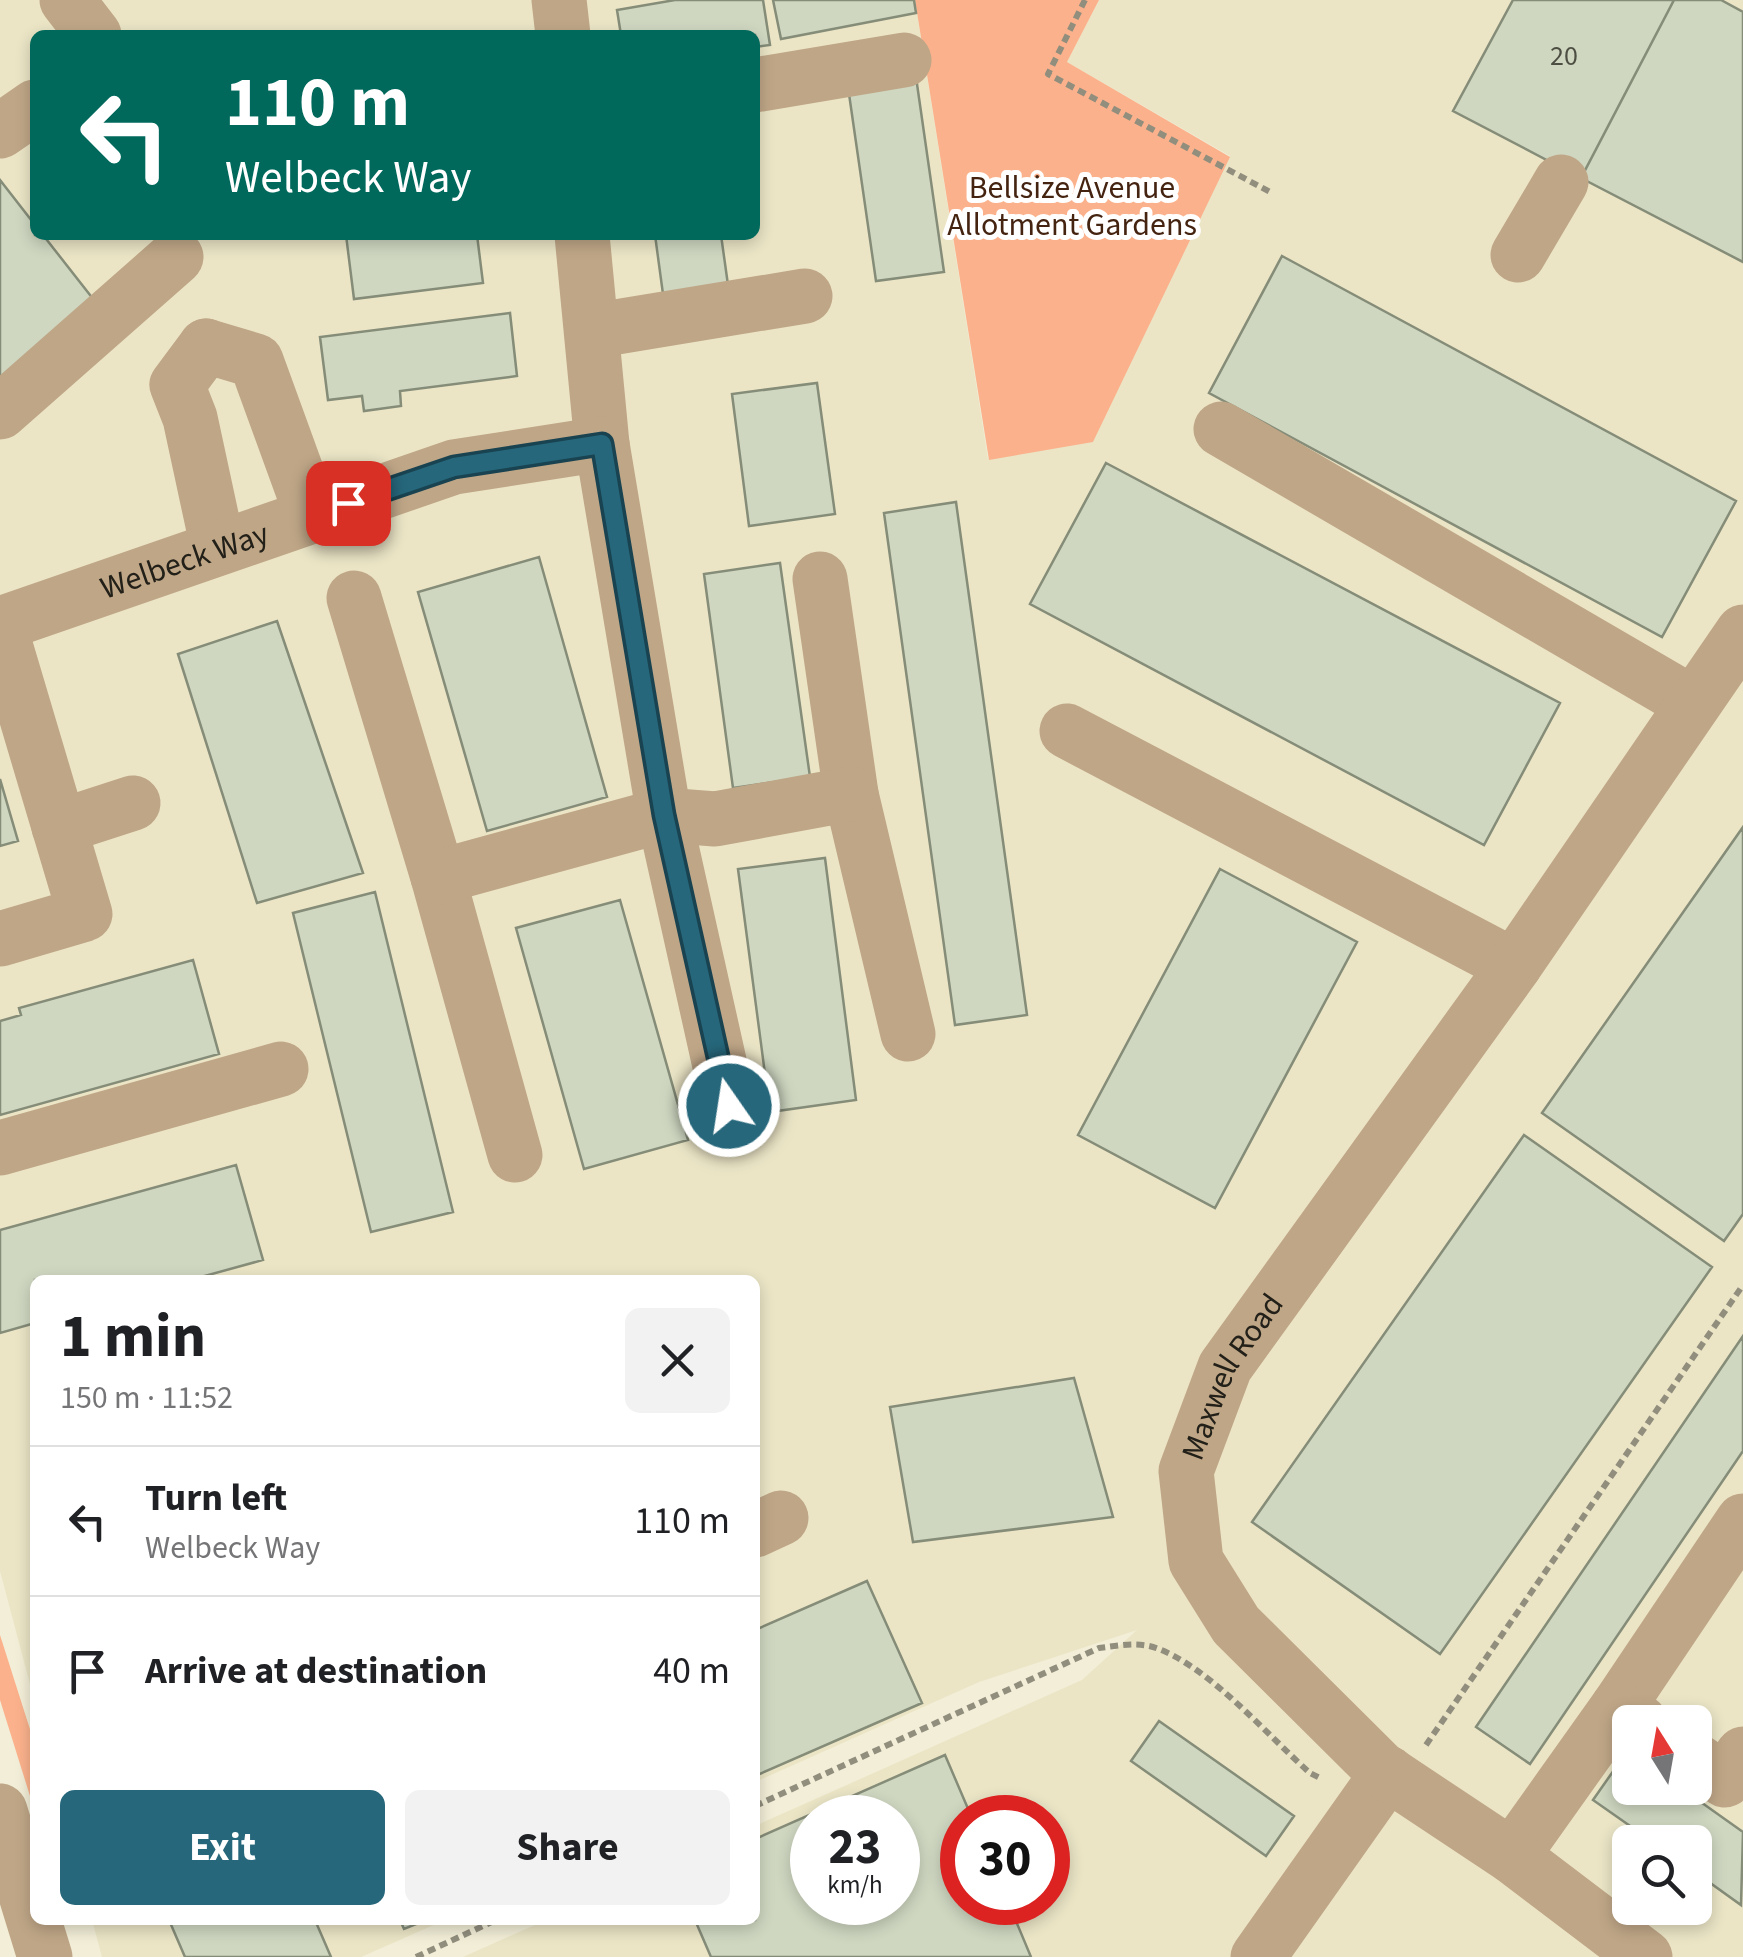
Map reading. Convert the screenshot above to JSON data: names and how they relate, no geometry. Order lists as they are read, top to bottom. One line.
{"streets":{"street":["Welbeck Way","Maxwell Road"]},"parks":["Bellsize Avenue Allotment Gardens"],"house_numbers":["20"],"north":"top","page":{"turn":["110 m","Welbeck Way"],"heading":["1 min","150 m · 11:52"],"list":[{"name":"Turn left","note":"Welbeck Way","value":"110 m"},{"name":"Arrive at destination","value":"40 m"}],"buttons":["Exit","Share"],"speed":"23 km/h","limit":"30"}}
